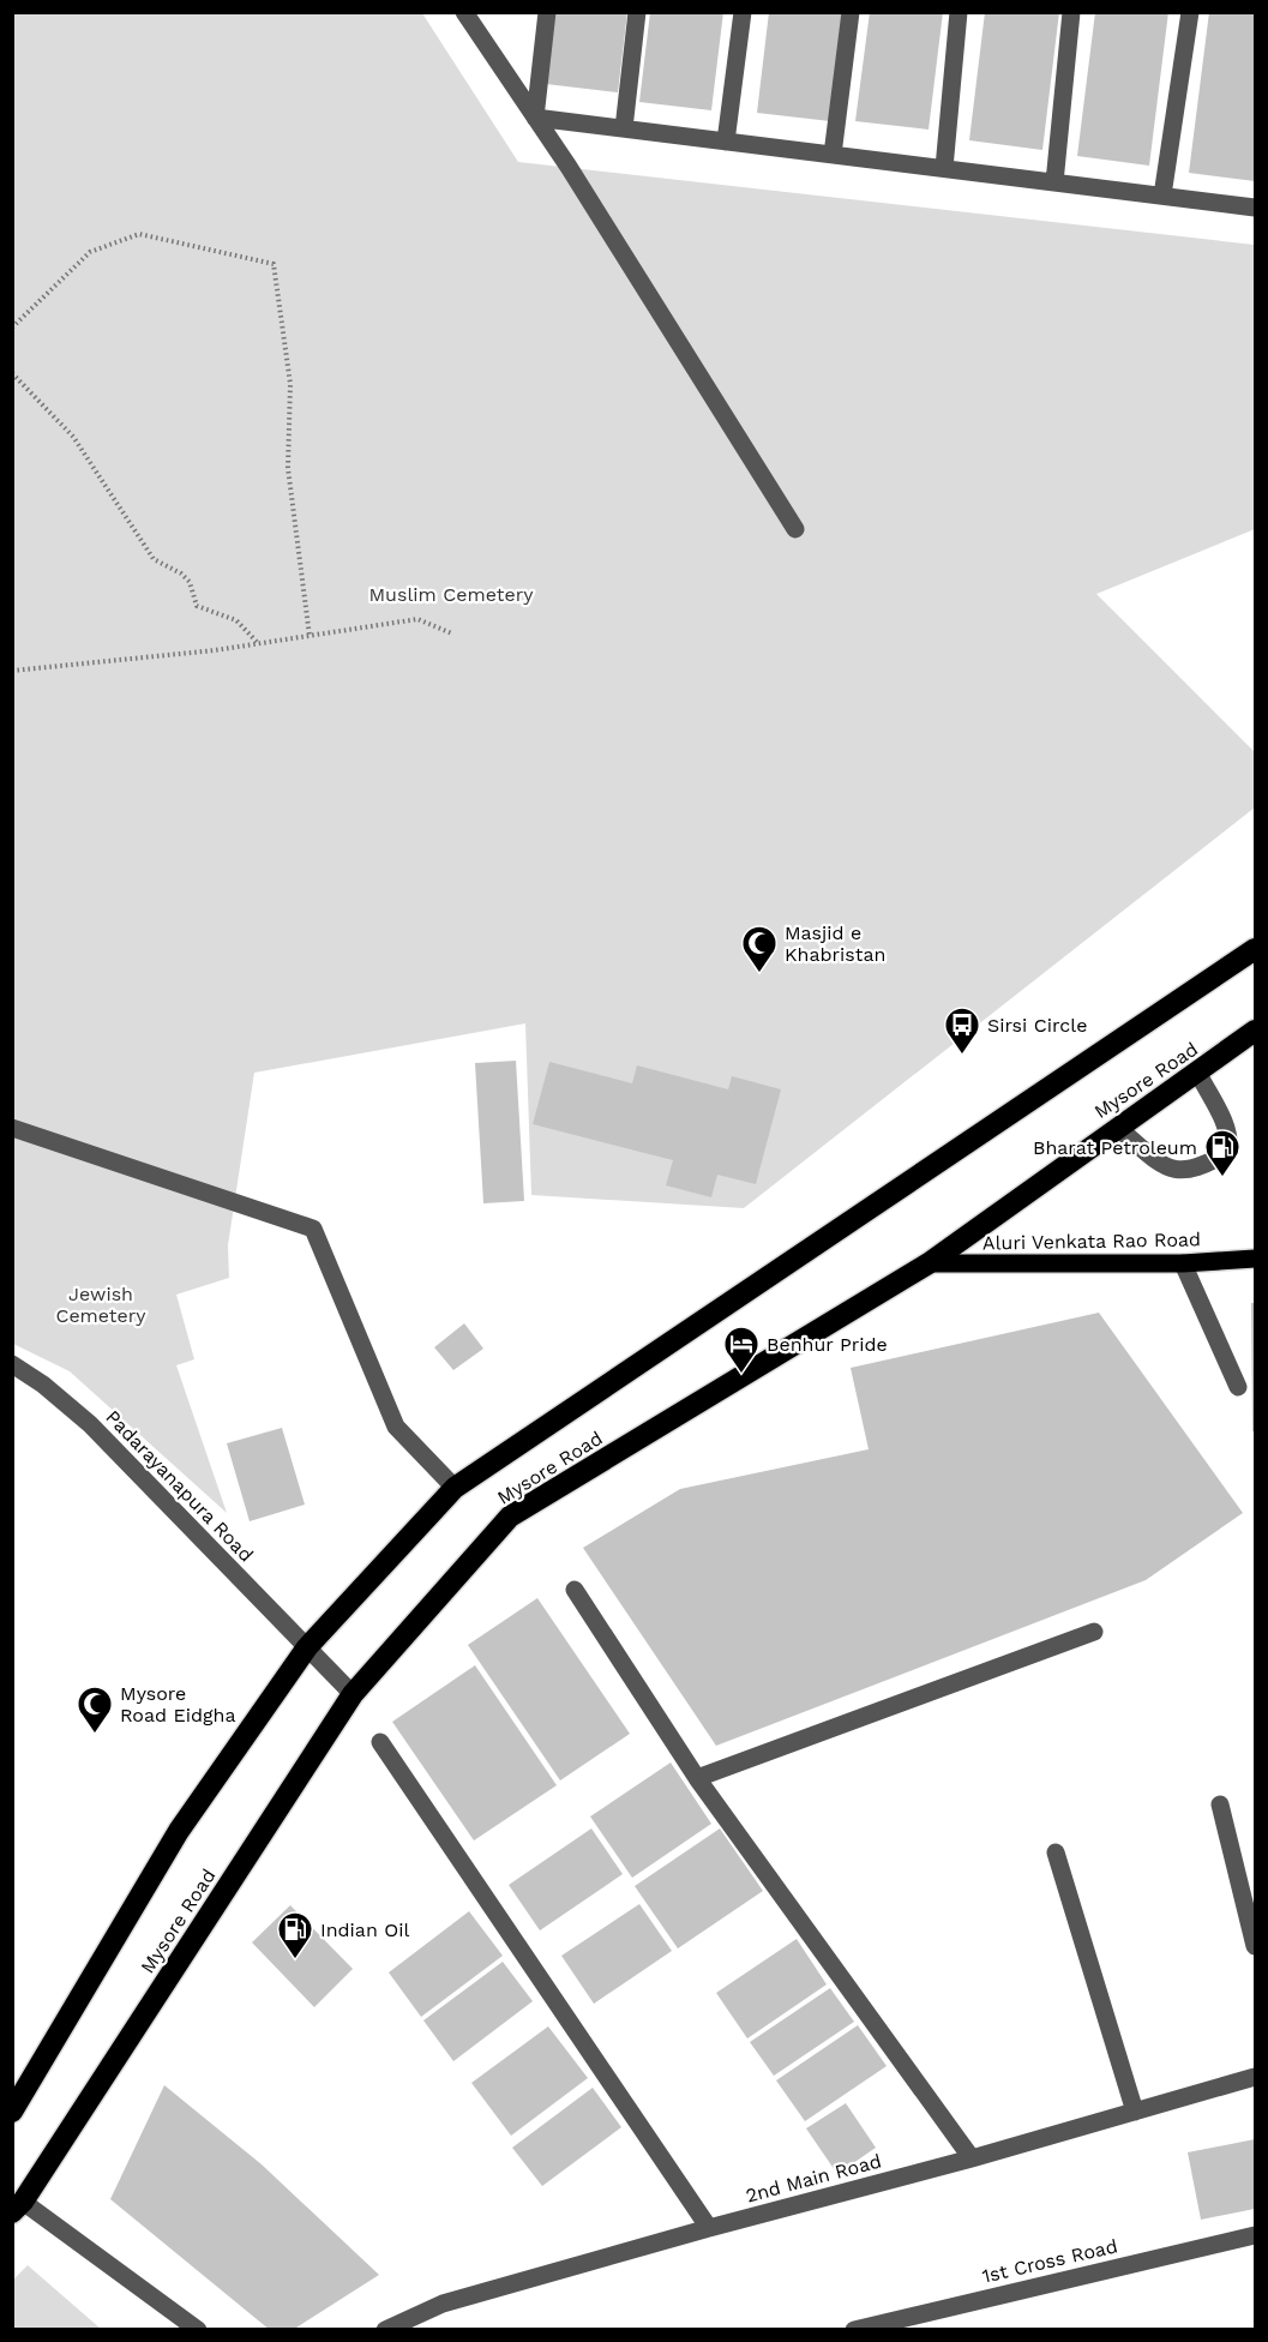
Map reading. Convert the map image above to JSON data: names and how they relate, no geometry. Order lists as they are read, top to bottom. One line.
{"streets":{"highway":["Mysore Road"],"main road":["Aluri Venkata Rao Road"],"street":["Padarayanapura Road","2nd Main Road","1st Cross Road"]},"crossings":[["Mysore Road","Aluri Venkata Rao Road"],["Mysore Road","Padarayanapura Road"]],"parks":["Muslim Cemetery","Jewish Cemetery"],"places":{"mosque":["Masjid e Khabristan","Mysore Road Eidgha"],"bus stop":["Sirsi Circle"],"fuel station":["Bharat Petroleum","Indian Oil"],"hotel":["Benhur Pride"]}}
